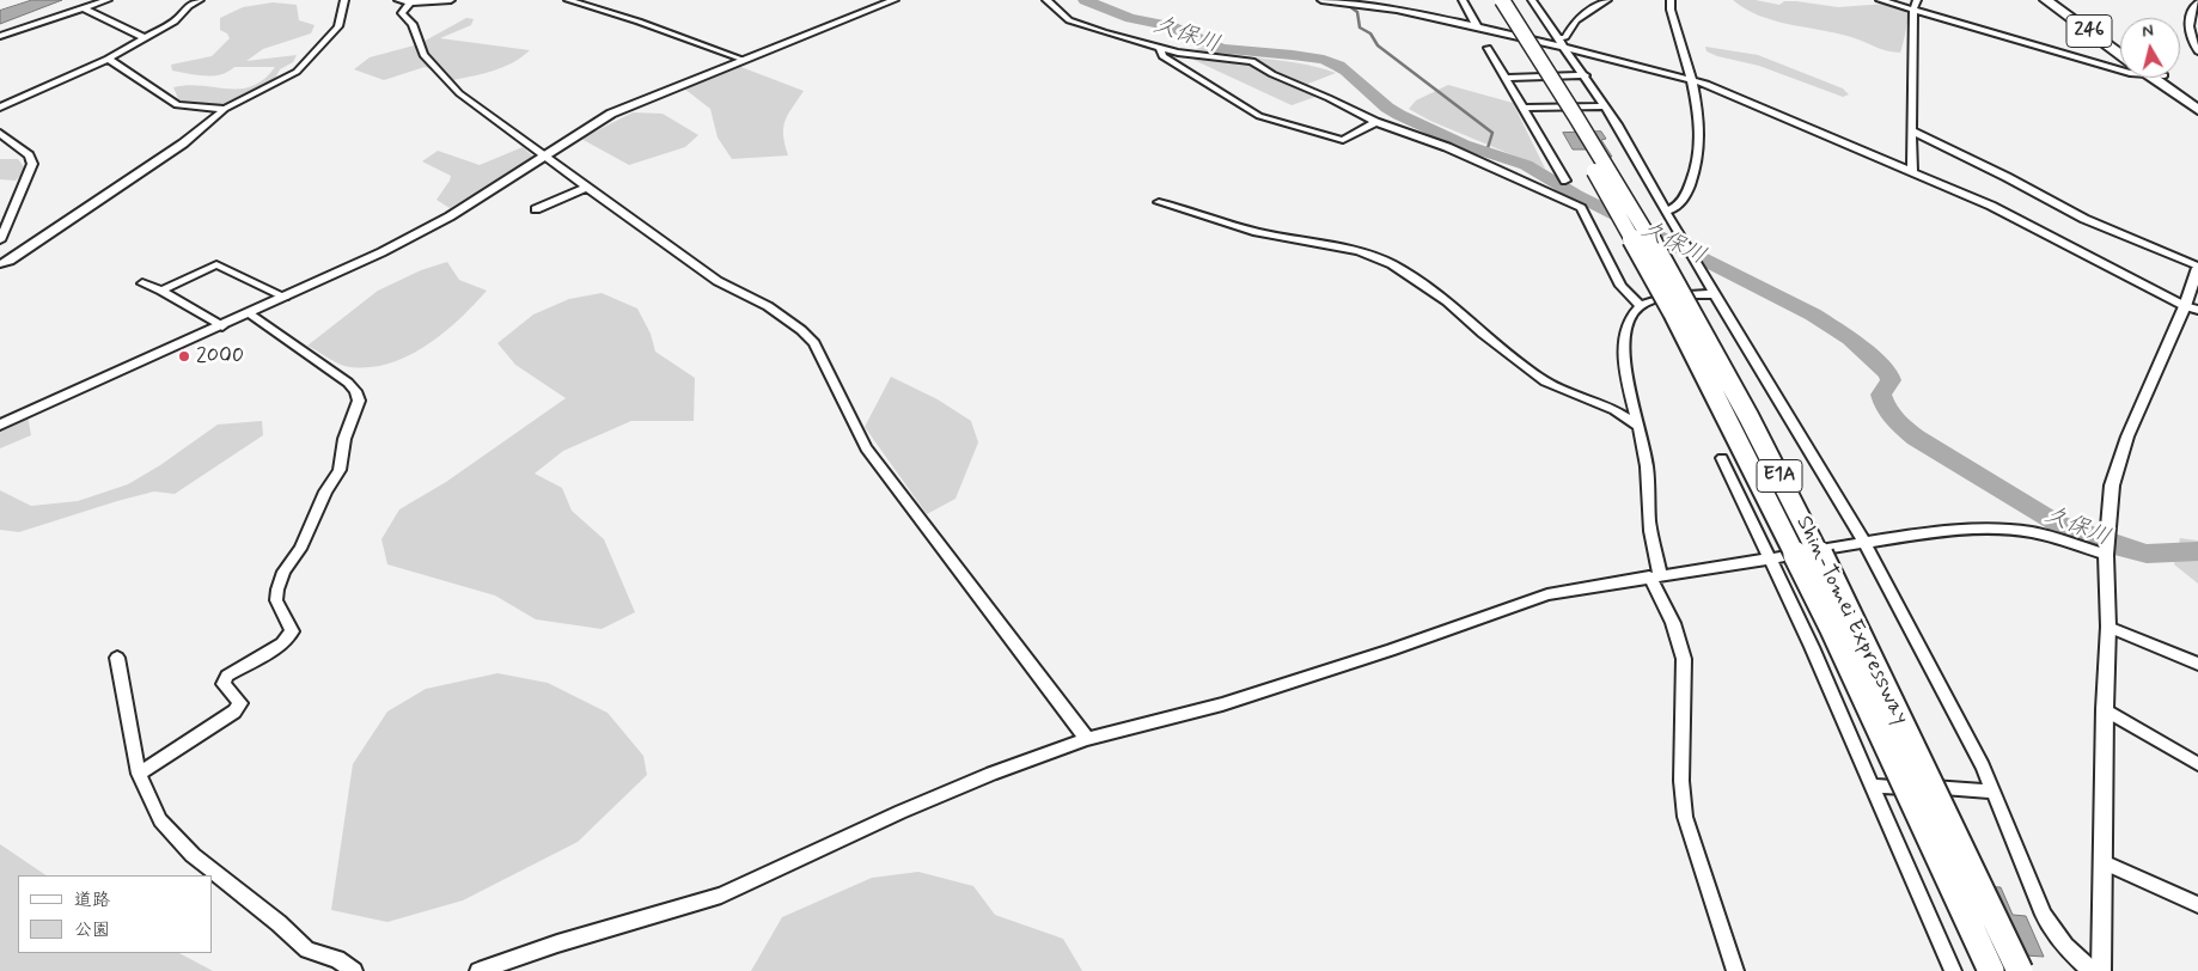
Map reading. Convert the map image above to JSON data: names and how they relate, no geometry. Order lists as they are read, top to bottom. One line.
{"streets":{"highway":["246","E1A","Shin-Tomei Expressway"]},"water":["久保川"],"places":["2000"],"legend":["道路","公園"],"north":"top"}
